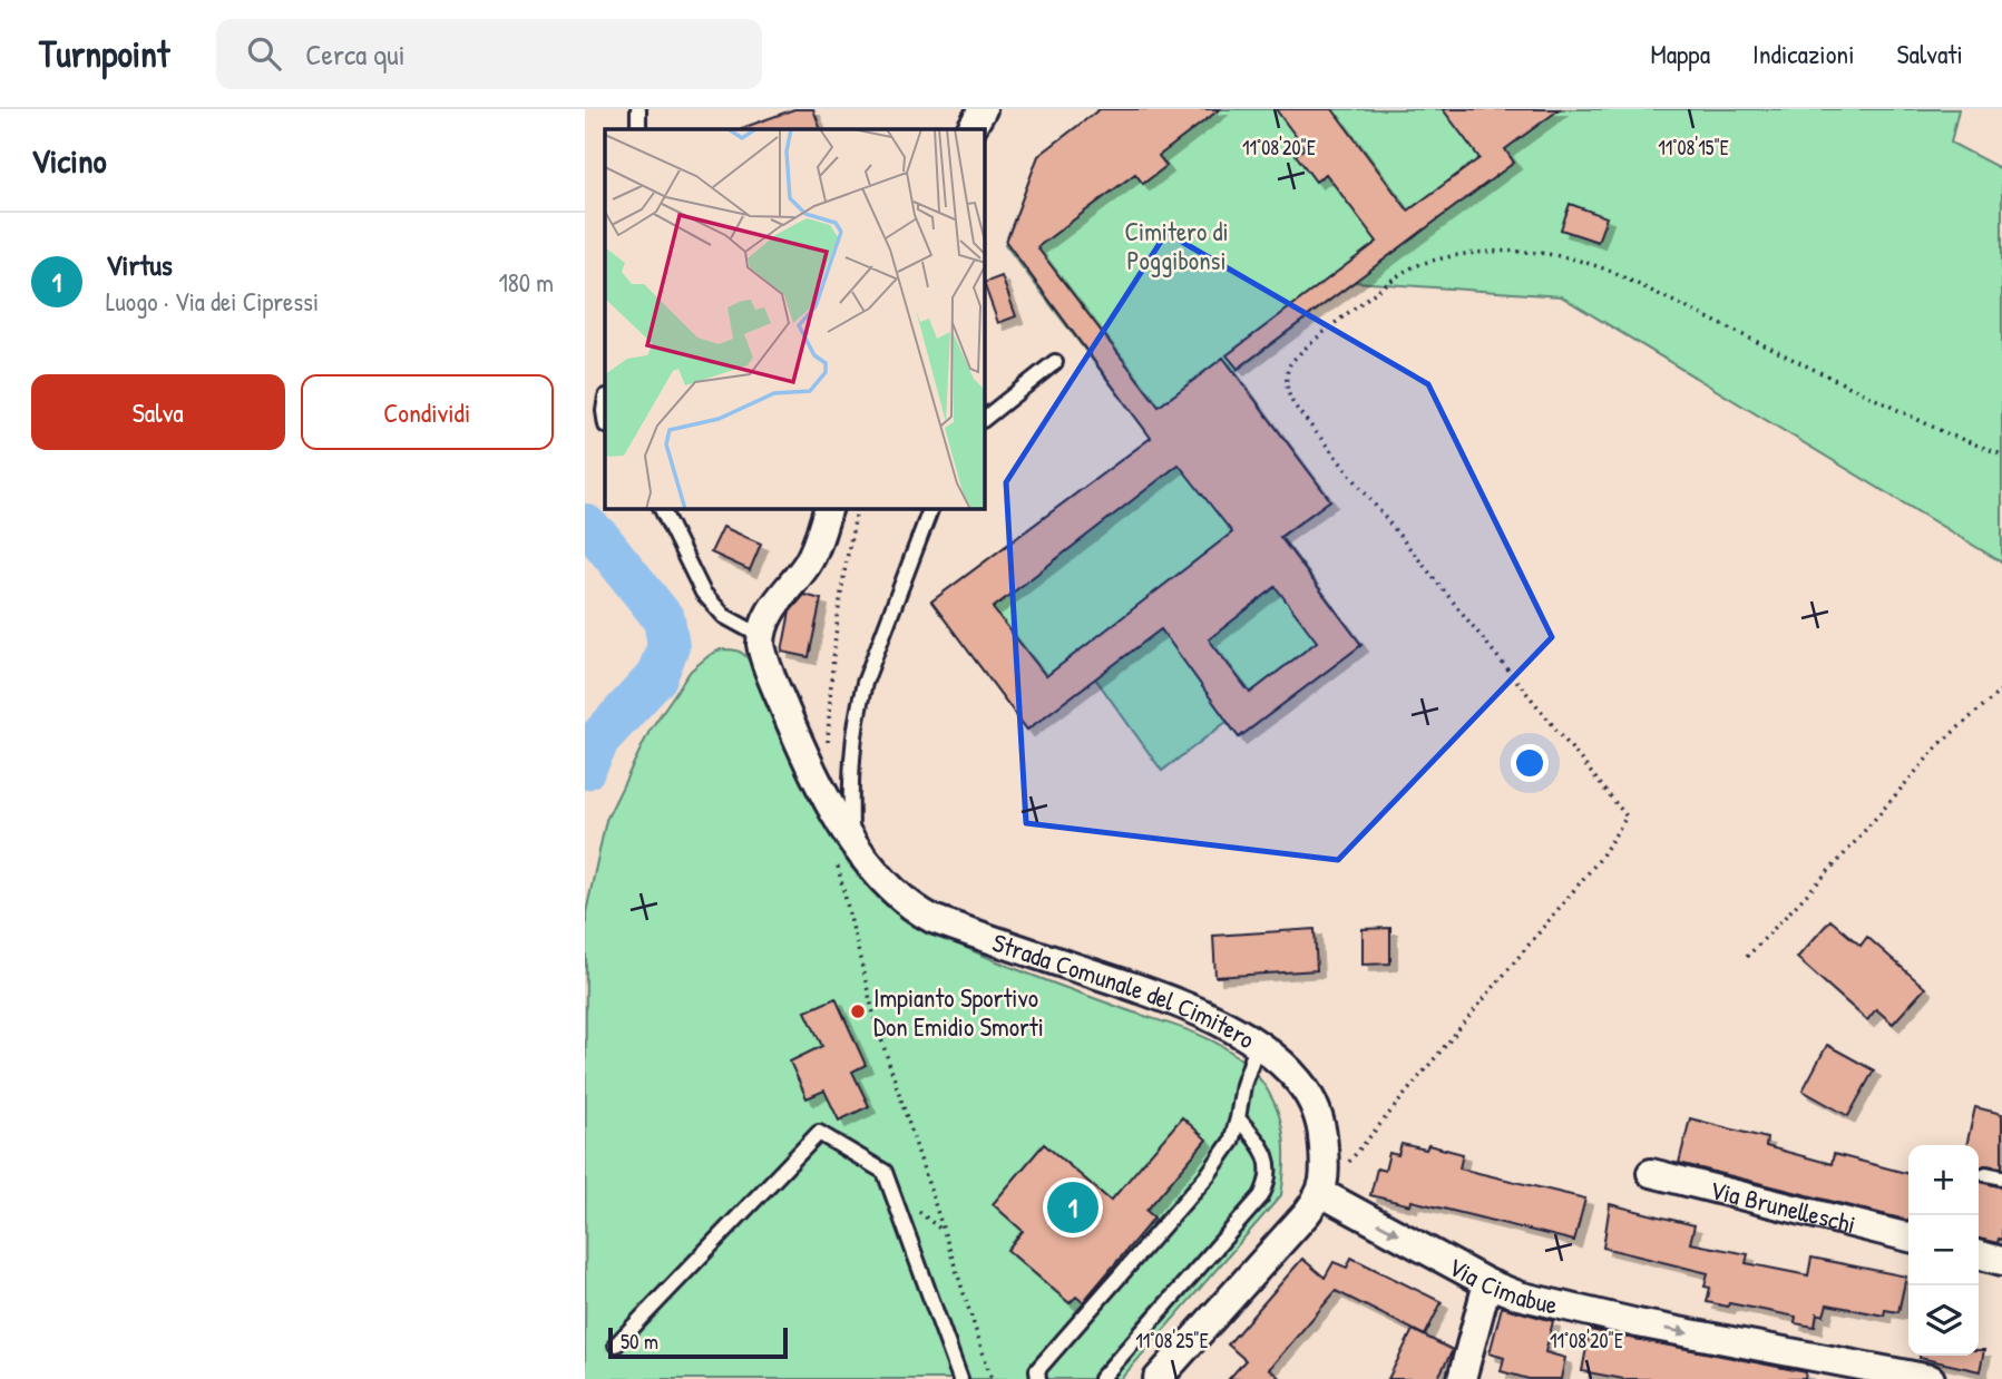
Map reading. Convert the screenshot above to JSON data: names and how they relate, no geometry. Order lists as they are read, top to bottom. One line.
{"streets":{"street":["Strada Comunale del Cimitero","Via Brunelleschi","Via Cimabue"]},"crossings":[["Strada Comunale del Cimitero","Via Cimabue"]],"one_way":["Via Cimabue"],"parks":["Cimitero di Poggibonsi"],"places":["Impianto Sportivo Don Emidio Smorti"],"scale_bar":"50 m","page":{"header":"Turnpoint","search":"Cerca qui","nav":["Mappa","Indicazioni","Salvati"],"heading":"Vicino","list":[{"mark":"1","name":"Virtus","note":"Luogo · Via dei Cipressi","value":"180 m"}],"buttons":["Salva","Condividi"],"map_buttons":["+","−"],"pins":"1","scale":"50 m"},"coordinates":["11°08'20\"E","11°08'15\"E","11°08'25\"E"]}
